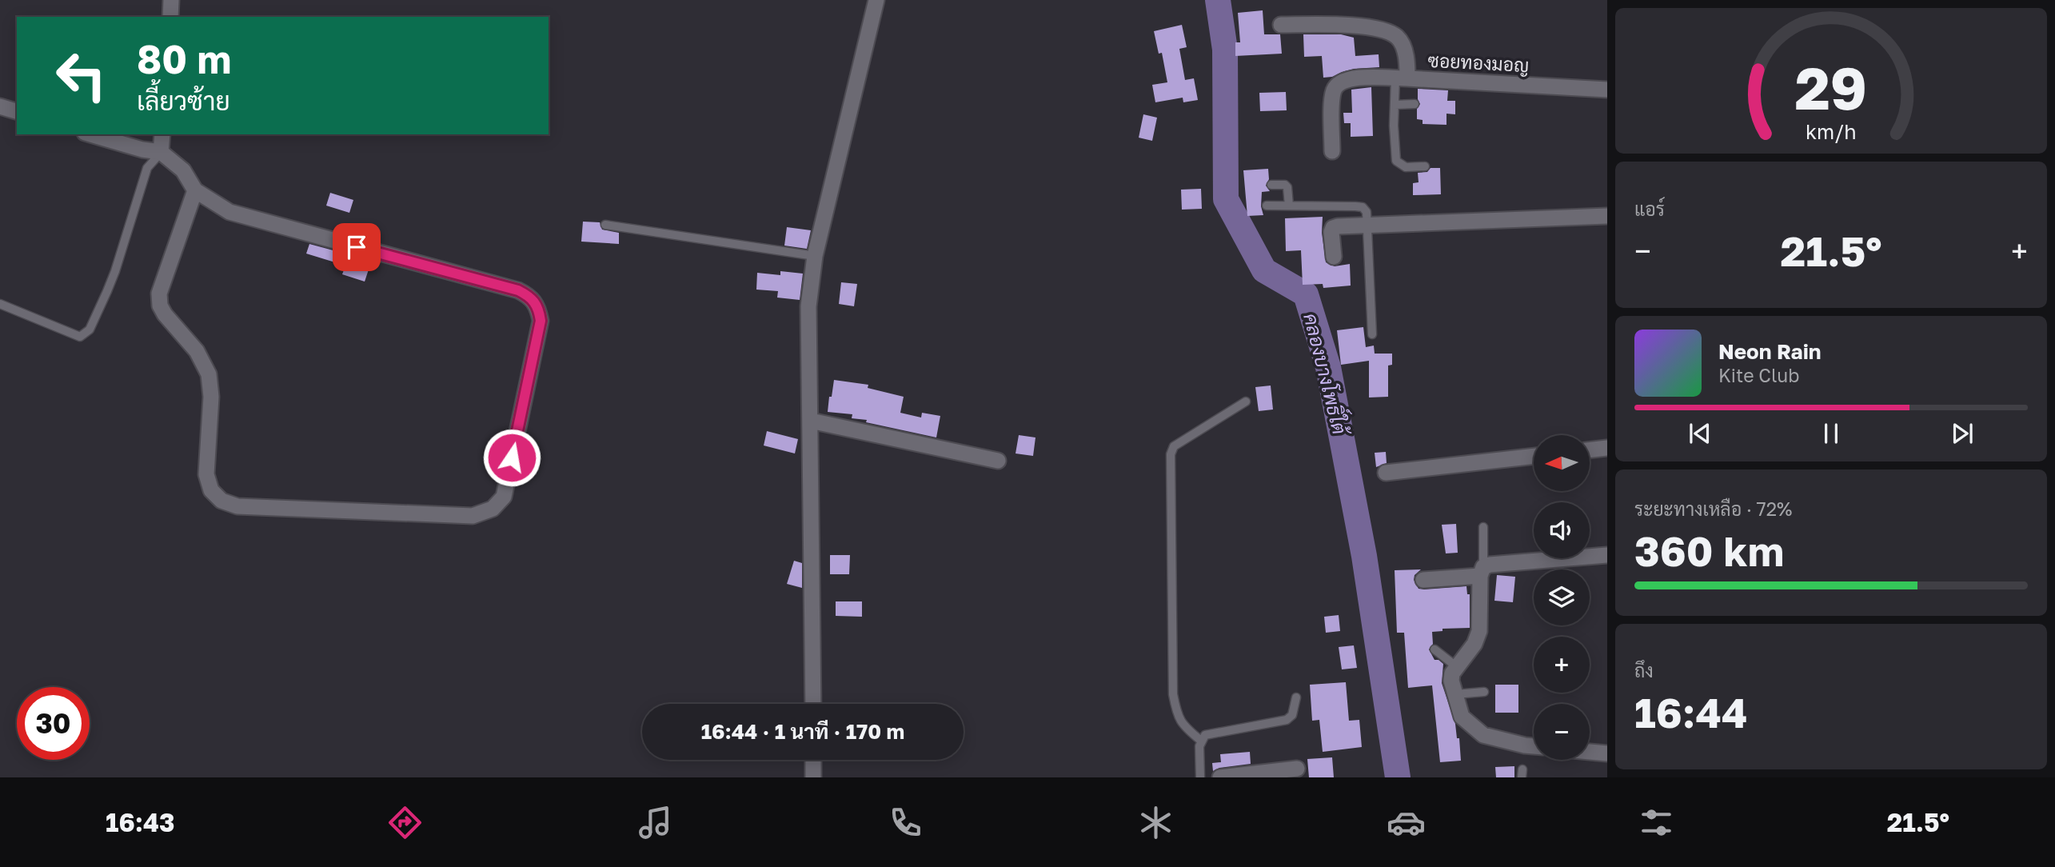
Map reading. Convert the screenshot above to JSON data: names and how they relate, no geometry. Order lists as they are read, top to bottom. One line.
{"streets":{"street":["ซอยทองมอญ"]},"water":["คลองบางโพธิ์ใต้"],"north":"left","page":{"turn":["80 m","เลี้ยวซ้าย"],"tile":["แอร์",["ระยะทางเหลือ · 72%","360 km"],["ถึง","16:44"]],"heat":["−","21.5°","+"],"song":["Neon Rain","Kite Club"],"map_buttons":["+","−"],"limit":"30","trip":"16:44 · 1 นาที · 170 m","tabs":["16:43","21.5°"],"gauge":["29","km/h"]}}
